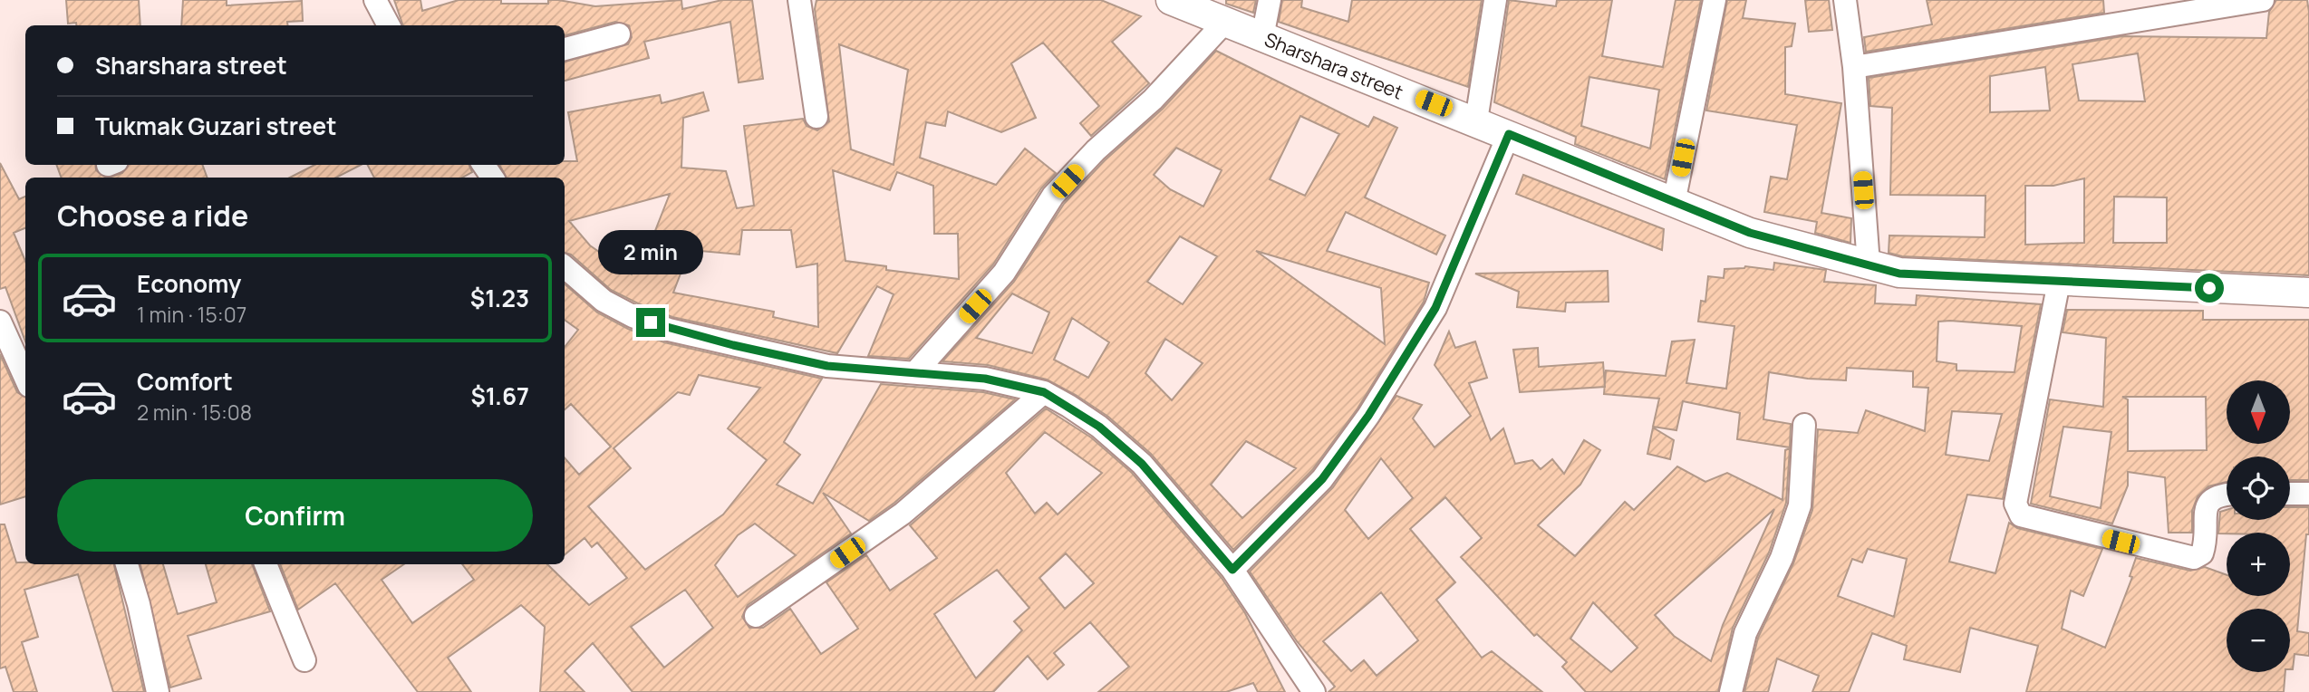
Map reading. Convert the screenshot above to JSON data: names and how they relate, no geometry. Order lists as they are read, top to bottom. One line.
{"streets":{"street":["Sharshara street"]},"north":"bottom","page":{"banner":["Sharshara street","Tukmak Guzari street"],"heading":"Choose a ride","bubble":"2 min","list":[{"name":"Economy","note":"1 min · 15:07","value":"$1.23"},{"name":"Comfort","note":"2 min · 15:08","value":"$1.67"}],"map_buttons":["+","−"],"buttons":"Confirm"}}
